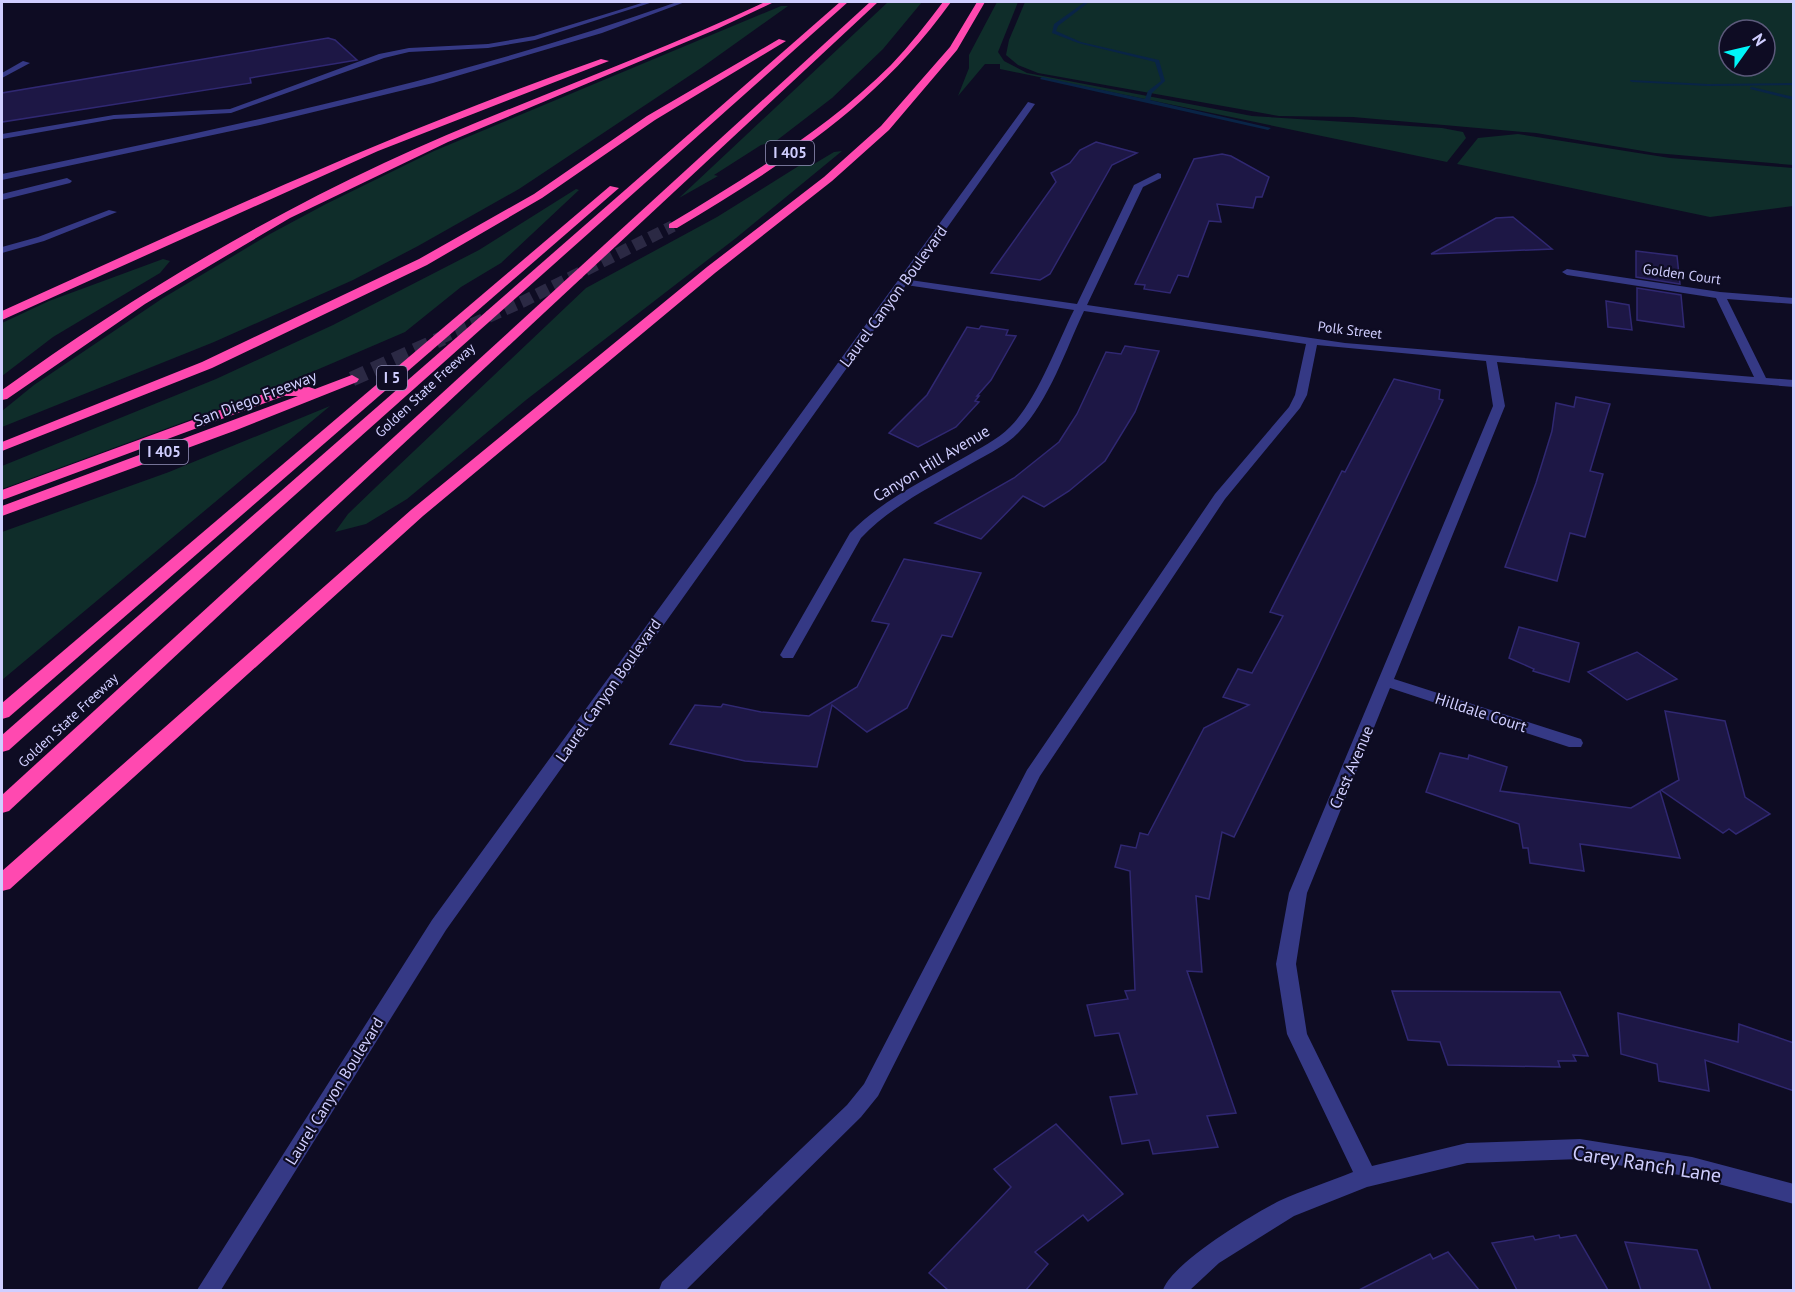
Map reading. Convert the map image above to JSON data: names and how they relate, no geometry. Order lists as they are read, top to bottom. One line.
{"streets":{"highway":["I 405","I 5","Golden State Freeway","San Diego Freeway"],"street":["Golden Court","Laurel Canyon Boulevard","Polk Street","Canyon Hill Avenue","Hilldale Court","Crest Avenue","Carey Ranch Lane"]},"crossings":[["Laurel Canyon Boulevard","Polk Street"],["Polk Street","Canyon Hill Avenue"],["Polk Street","Crest Avenue"],["Hilldale Court","Crest Avenue"],["Crest Avenue","Carey Ranch Lane"]],"north":"top right"}
